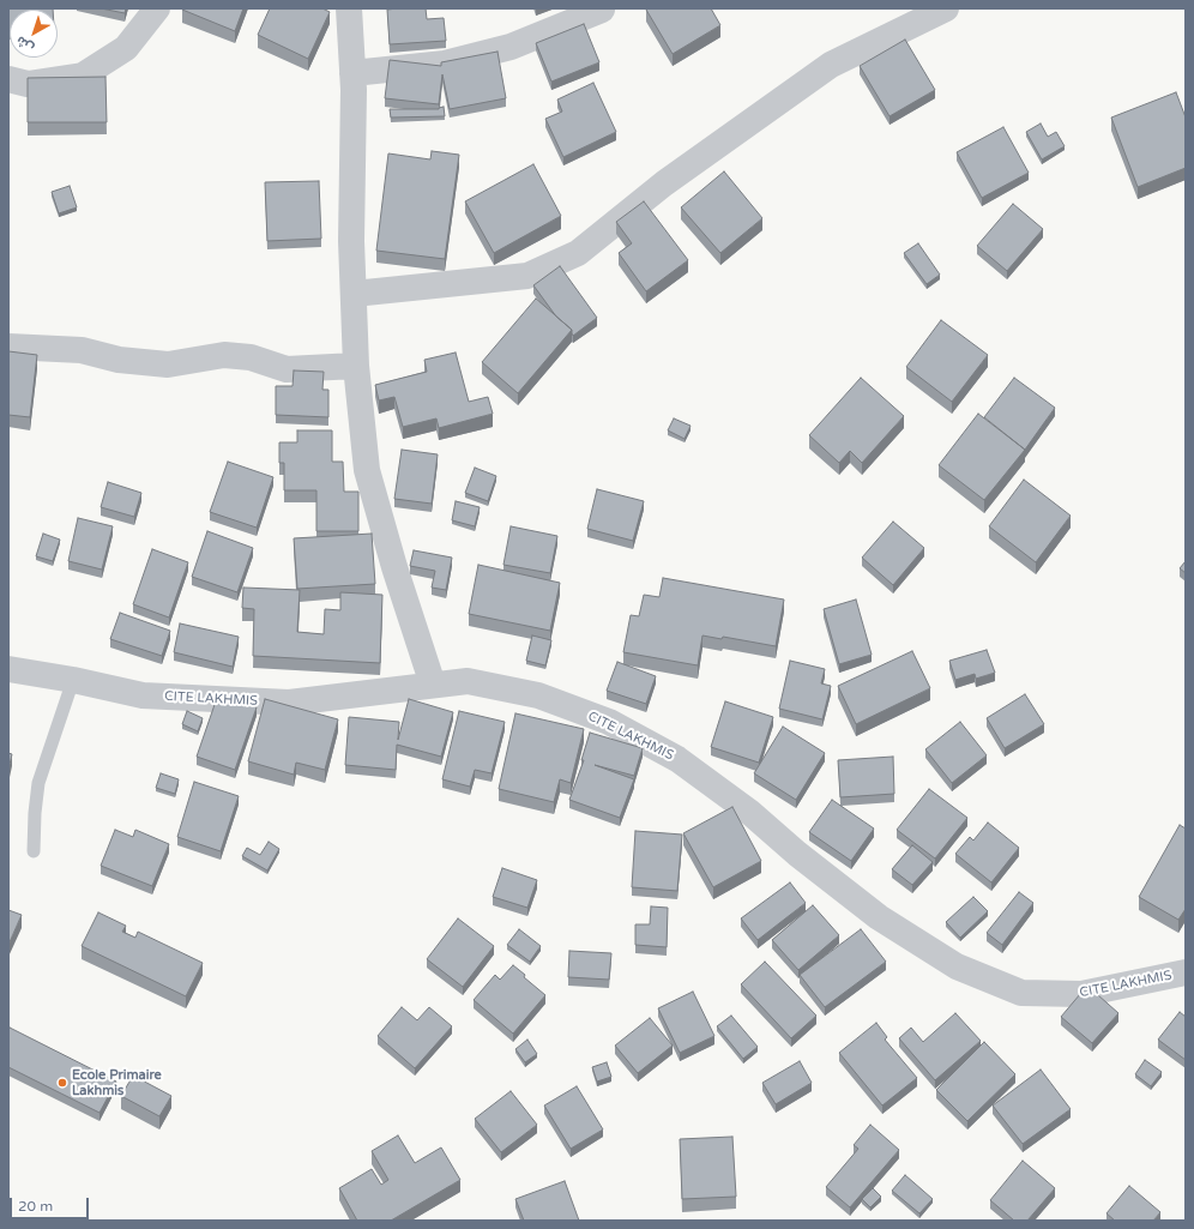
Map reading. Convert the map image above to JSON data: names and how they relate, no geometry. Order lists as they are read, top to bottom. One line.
{"streets":{"street":["CITE LAKHMIS"]},"places":["Ecole Primaire Lakhmis"],"scale_bar":"20 m","north":"bottom left"}
